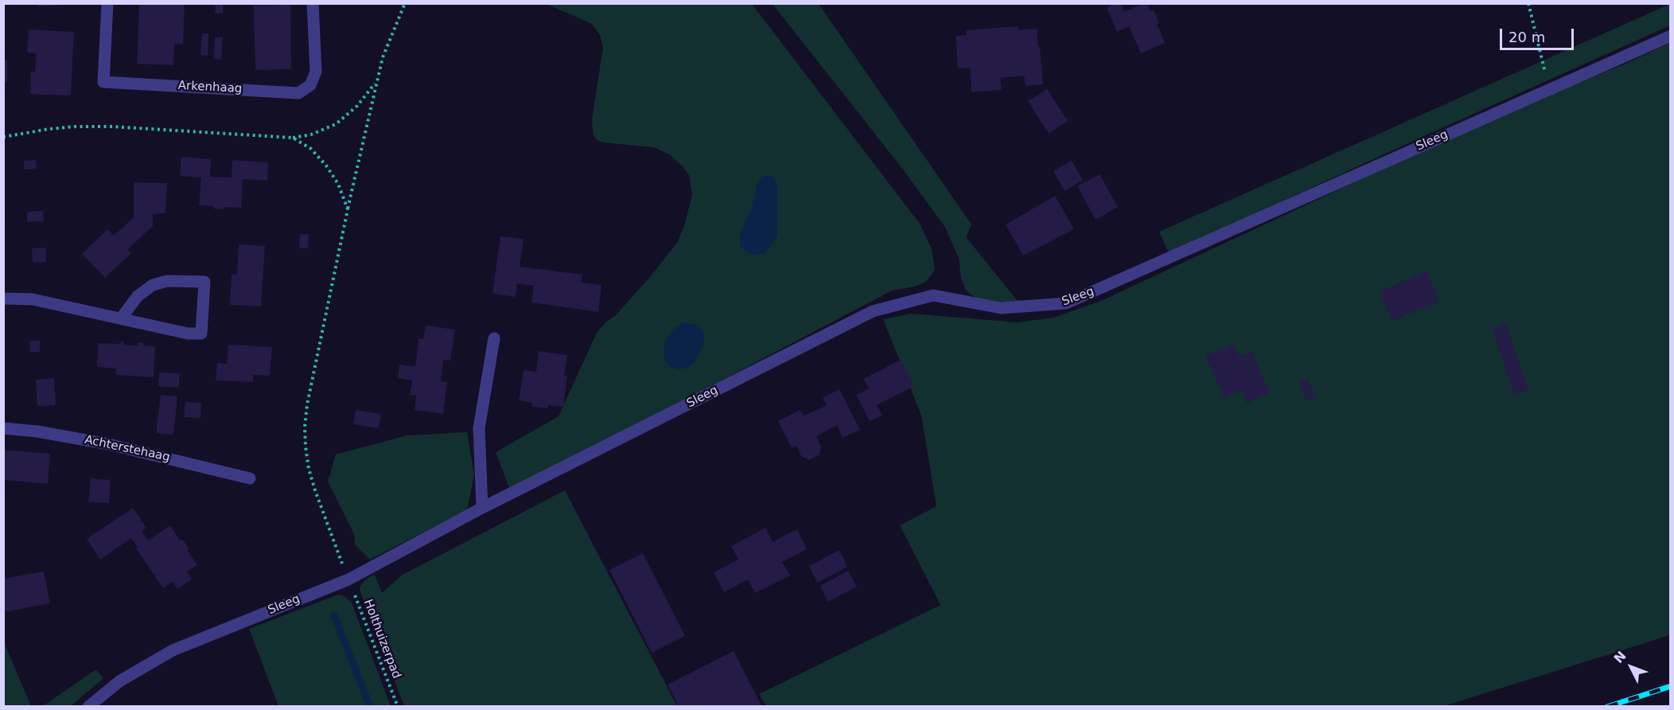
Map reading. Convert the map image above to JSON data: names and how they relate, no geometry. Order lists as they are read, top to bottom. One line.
{"streets":{"street":["Arkenhaag","Sleeg","Achterstehaag"],"path":["Holthuizerpad"]},"crossings":[["Sleeg","Holthuizerpad"]],"scale_bar":"20 m","north":"top left"}
